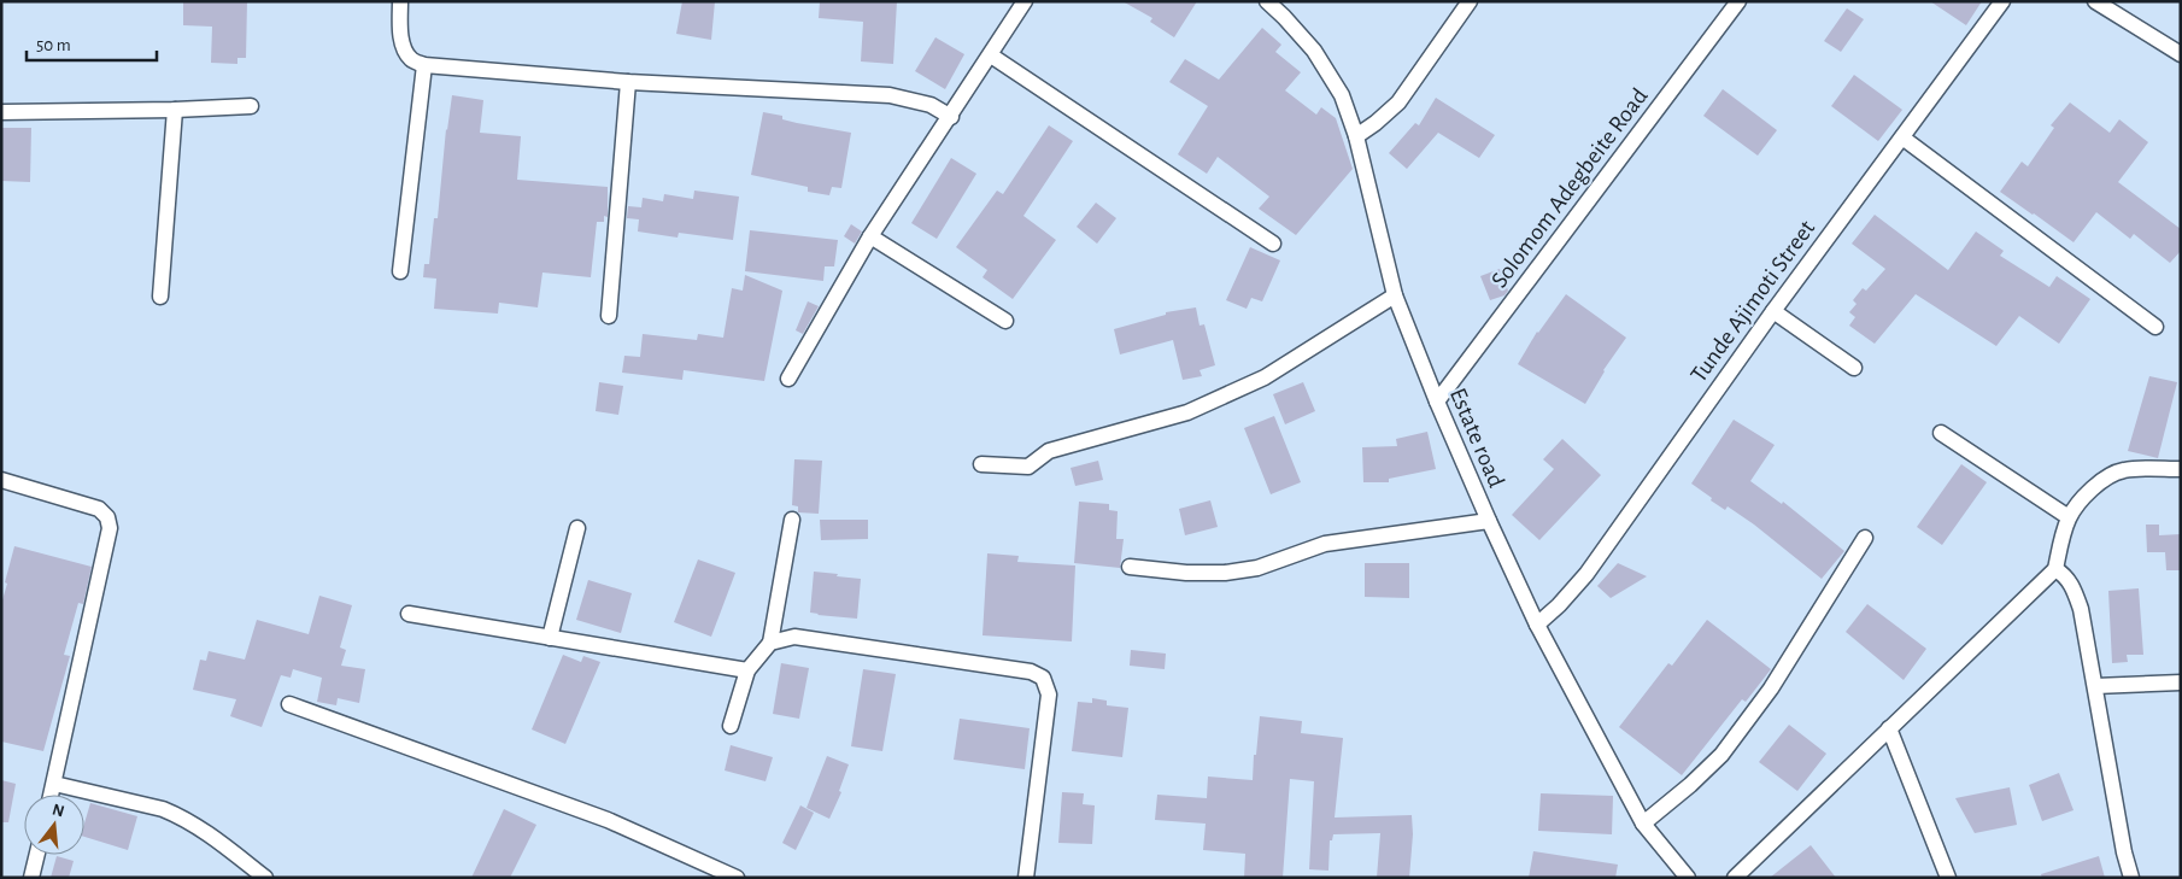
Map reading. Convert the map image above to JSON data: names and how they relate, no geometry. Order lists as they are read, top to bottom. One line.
{"streets":{"street":["Solomom Adegbeite Road","Tunde Ajimoti Street","Estate road"]},"crossings":[["Solomom Adegbeite Road","Estate road"],["Tunde Ajimoti Street","Estate road"]],"scale_bar":"50 m","north":"top"}
